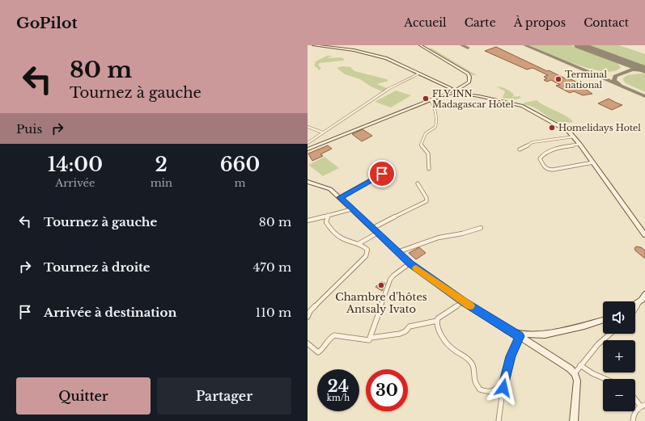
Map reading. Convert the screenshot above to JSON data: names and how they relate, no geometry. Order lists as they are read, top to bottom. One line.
{"places":["Terminal national","FLY INN Madagascar Hôtel","Homelidays Hotel","Chambre d'hôtes Antsaly Ivato"],"page":{"header":"GoPilot","nav":["Accueil","Carte","À propos","Contact"],"turn":["80 m","Tournez à gauche"],"then":"Puis","eta":["14:00","Arrivée","2","min","660","m"],"list":[{"name":"Tournez à gauche","value":"80 m"},{"name":"Tournez à droite","value":"470 m"},{"name":"Arrivée à destination","value":"110 m"}],"map_buttons":["+","−"],"speed":"24 km/h","limit":"30","buttons":["Quitter","Partager"]}}
